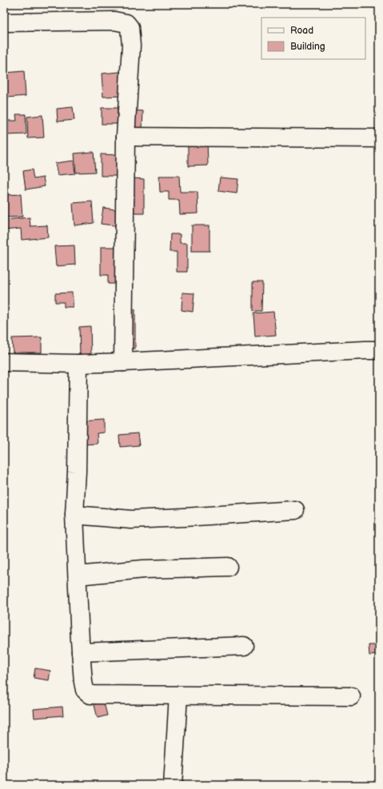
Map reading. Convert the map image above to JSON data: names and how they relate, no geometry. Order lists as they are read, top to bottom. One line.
{"legend":["Road","Building"]}
